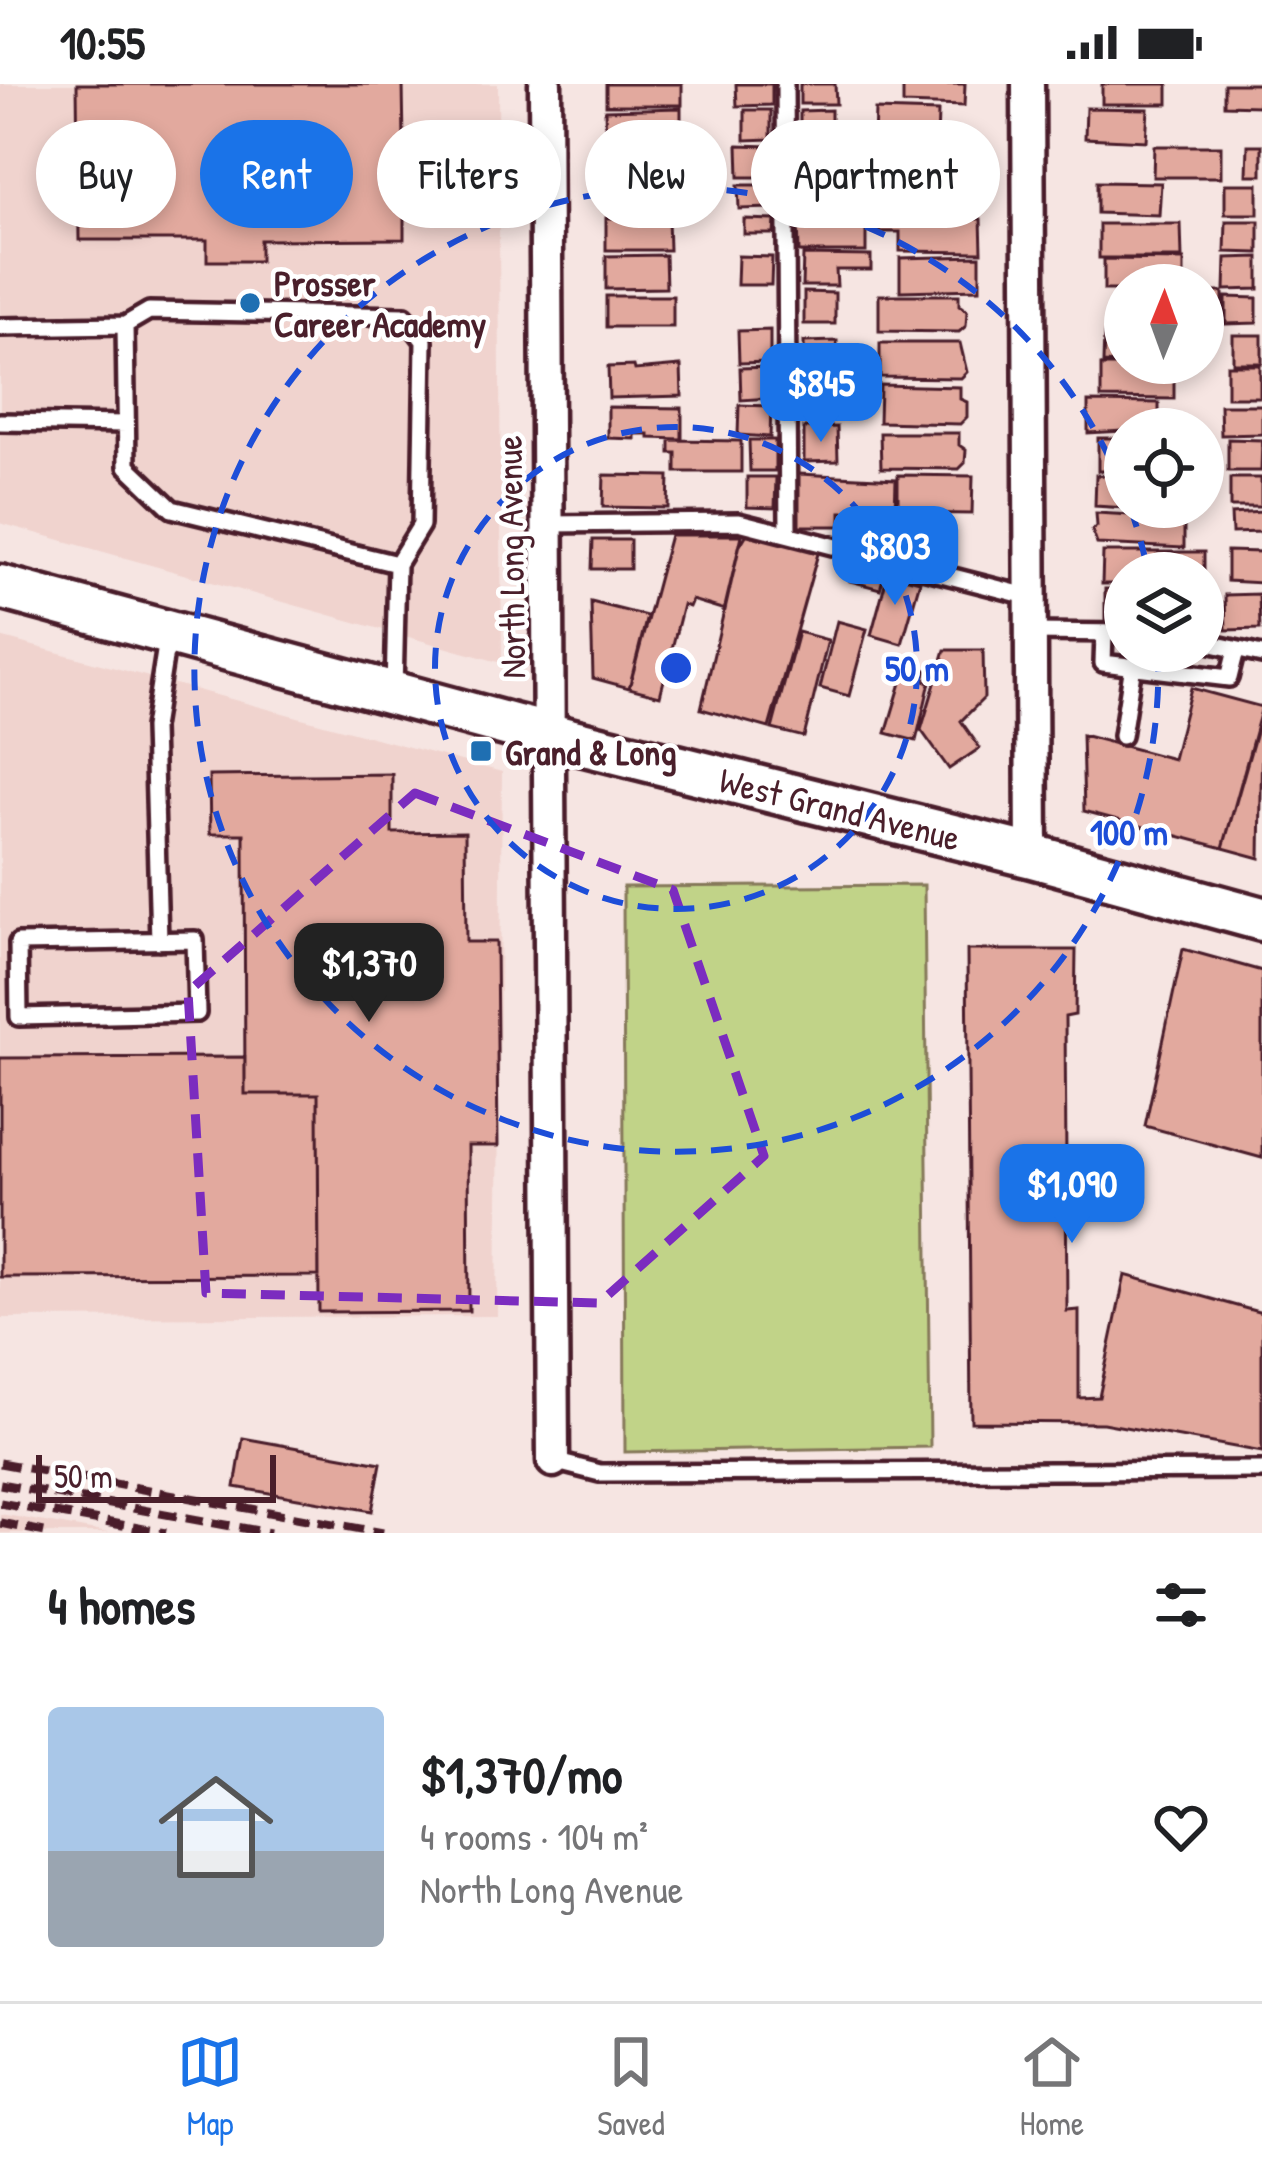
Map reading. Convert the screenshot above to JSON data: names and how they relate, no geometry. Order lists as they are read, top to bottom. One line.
{"streets":{"main road":["West Grand Avenue"],"street":["North Long Avenue"]},"crossings":[["North Long Avenue","West Grand Avenue"]],"places":{"other":["Prosser Career Academy"],"transit":["Grand & Long"]},"scale_bar":"50 m","north":"top","page":{"status":"10:55","chip":["Buy","Rent","Filters","New","Apartment"],"price":["$845","$803","$1,370","$1,090"],"scale":"50 m","heading":"4 homes","list":[{"name":"$1,370/mo","note":"4 rooms · 104 m² · North Long Avenue"}],"tabs":["Map","Saved","Home"]},"rings":["50 m","100 m"]}
